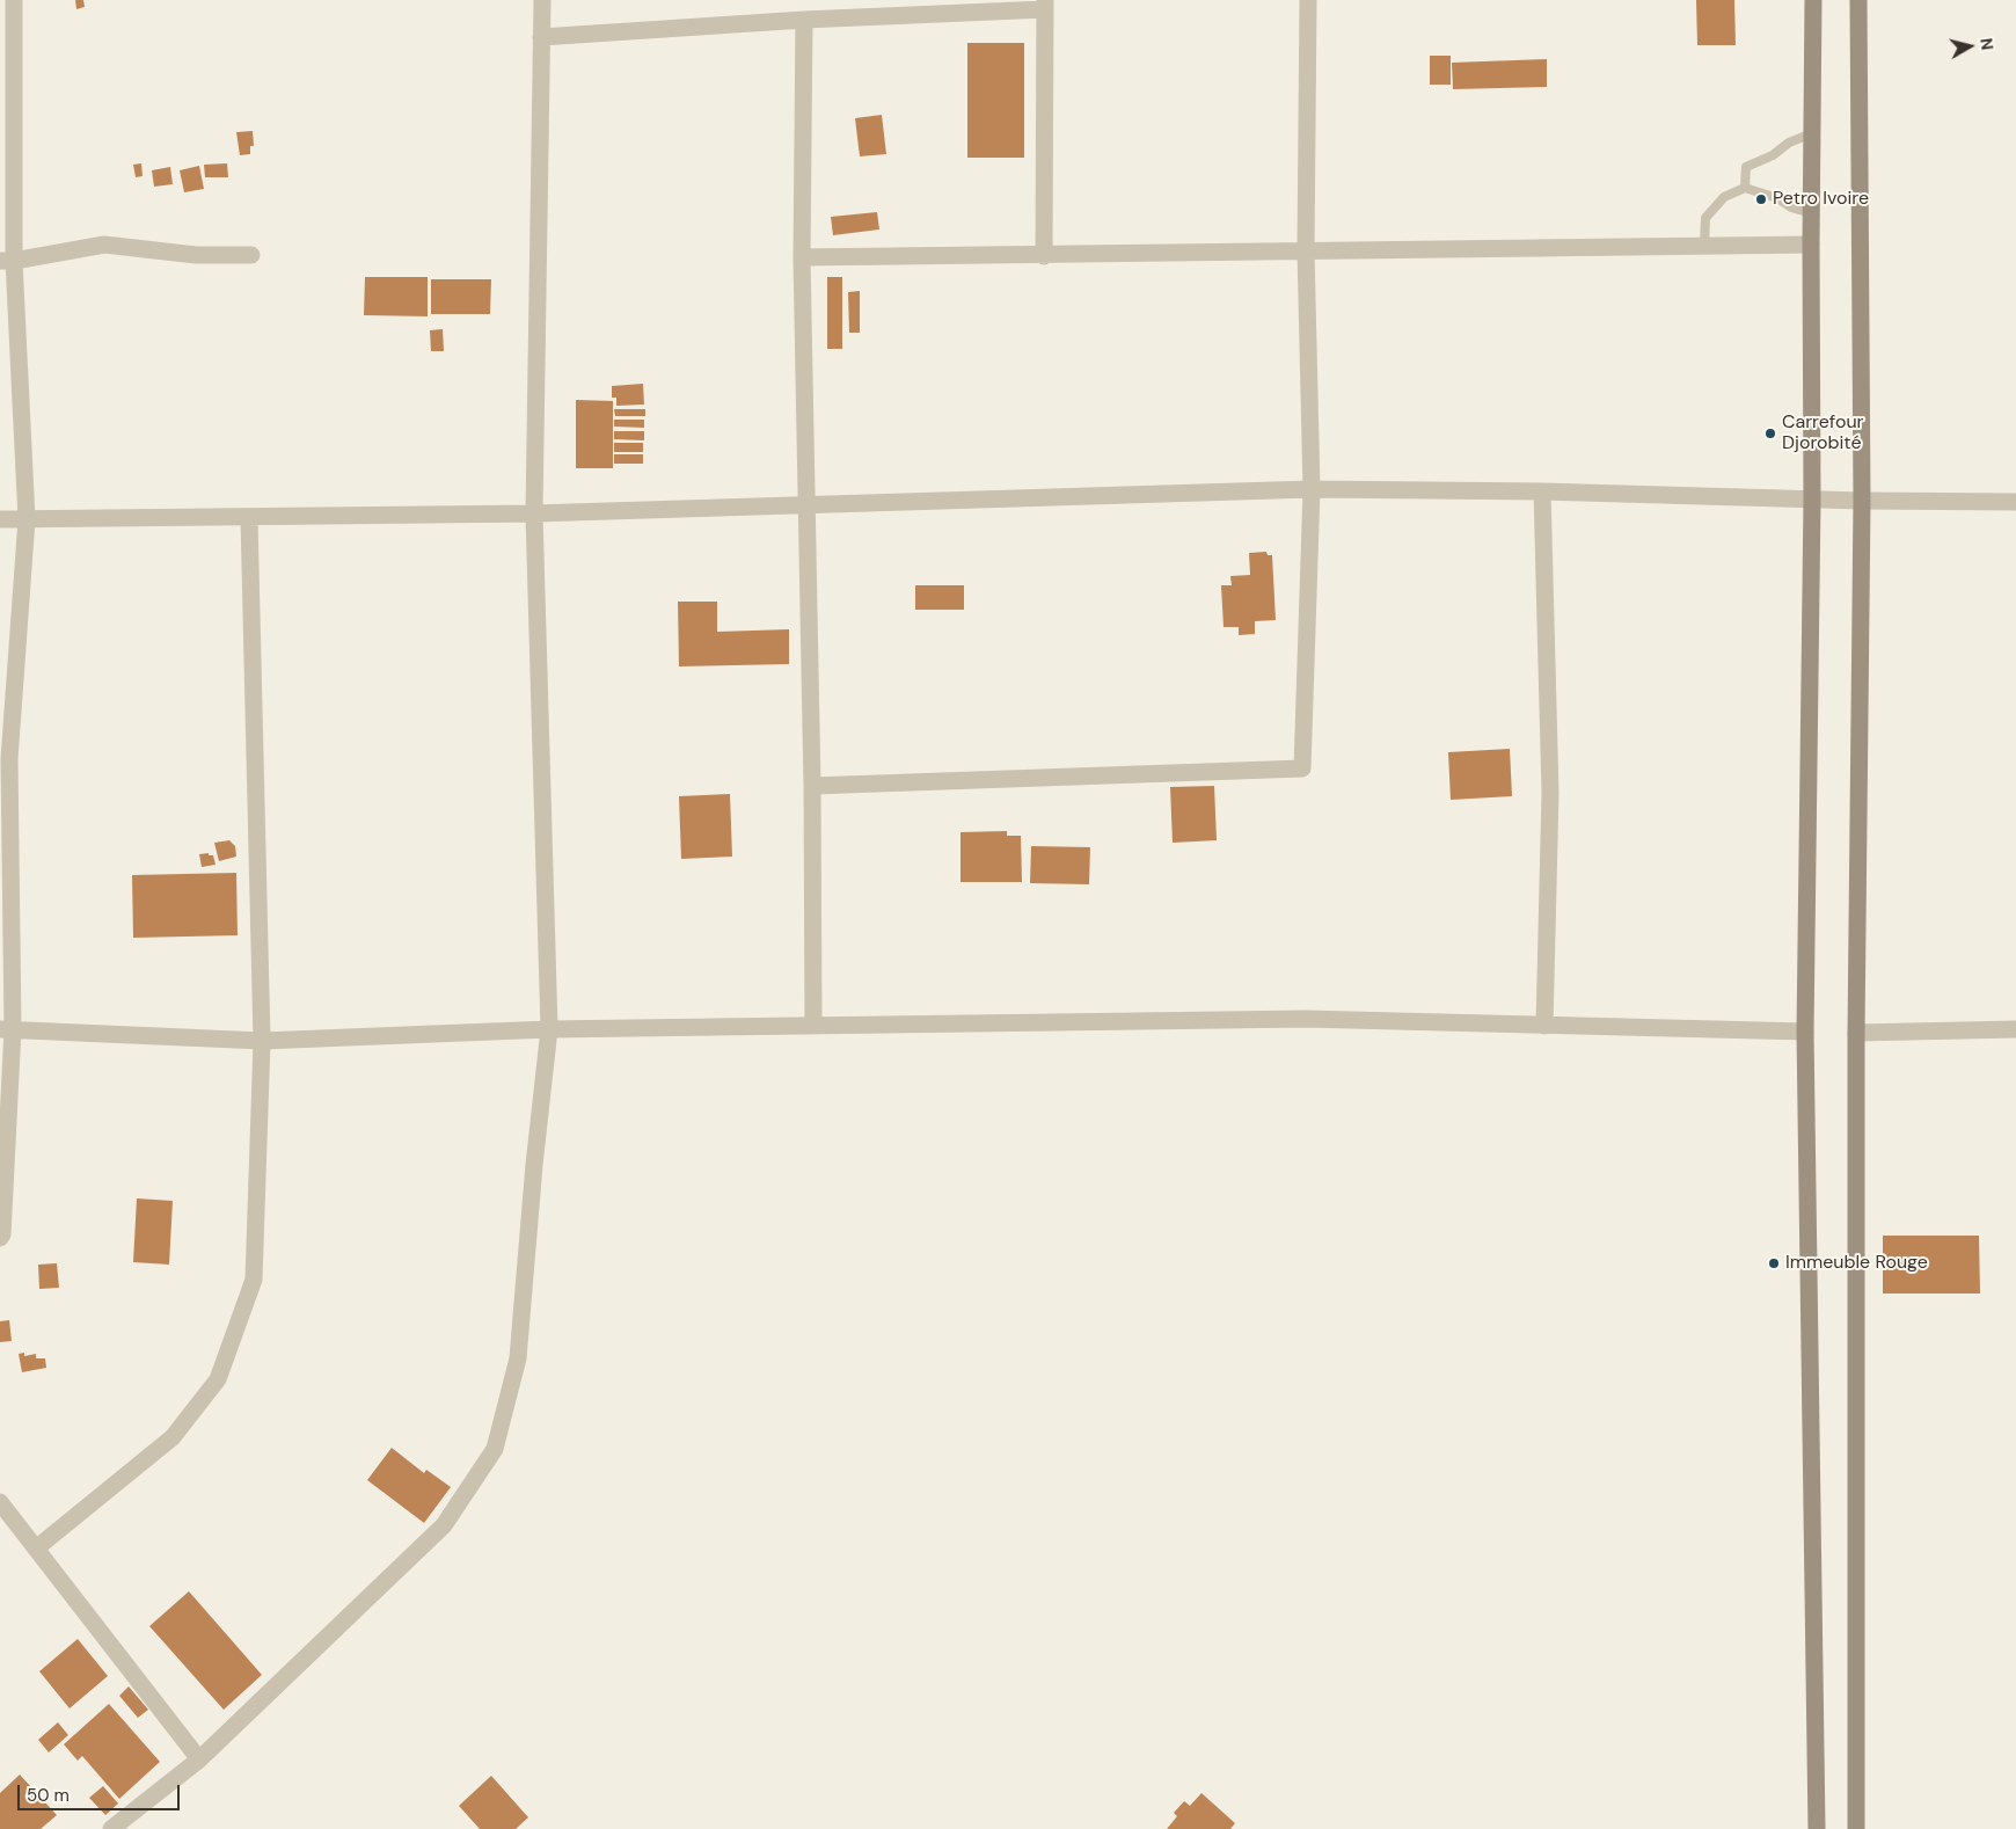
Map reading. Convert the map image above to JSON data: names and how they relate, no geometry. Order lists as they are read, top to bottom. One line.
{"places":["Petro Ivoire","Carrefour Djorobité","Immeuble Rouge"],"scale_bar":"50 m","north":"right"}
